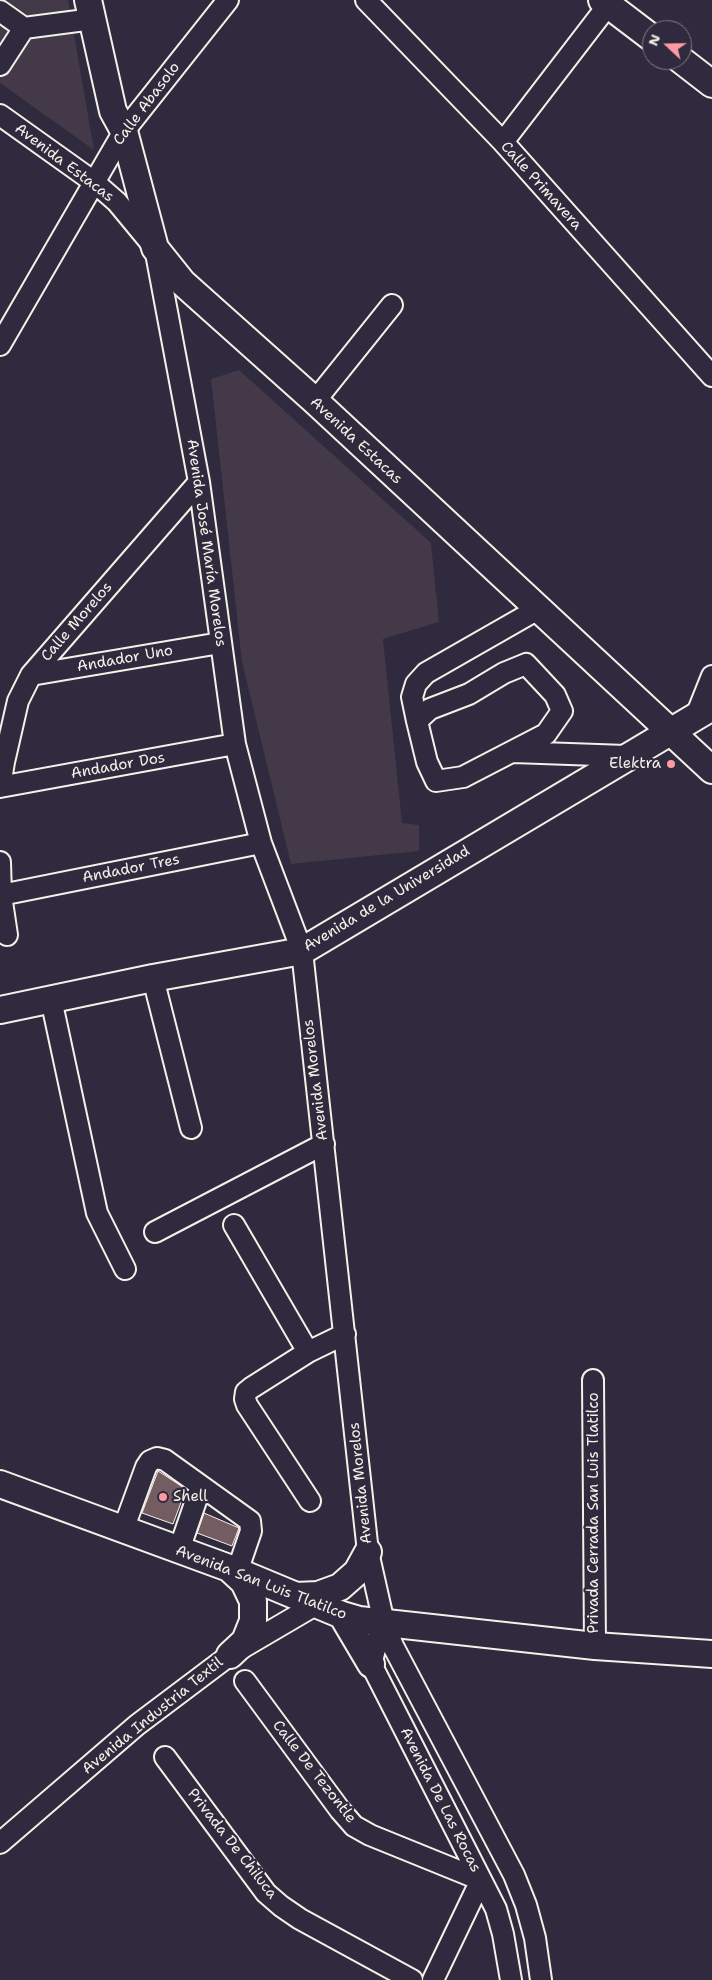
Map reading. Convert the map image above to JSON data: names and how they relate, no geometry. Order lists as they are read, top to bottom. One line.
{"streets":{"main road":["Avenida Estacas","Avenida José María Morelos","Avenida de la Universidad","Avenida San Luis Tlatilco"],"street":["Calle Abasolo","Calle Primavera","Calle Morelos","Andador Uno","Andador Dos","Andador Tres","Avenida Morelos","Privada Cerrada San Luis Tlatilco","Avenida Industria Textil","Calle De Tezontle","Avenida De Las Rocas","Privada De Chiluca"]},"crossings":[["Calle Abasolo","Avenida Estacas"],["Calle Abasolo","Avenida José María Morelos"],["Avenida Estacas","Avenida José María Morelos"],["Avenida Estacas","Avenida de la Universidad"],["Avenida José María Morelos","Calle Morelos"],["Avenida José María Morelos","Andador Uno"],["Avenida José María Morelos","Andador Dos"],["Avenida José María Morelos","Andador Tres"],["Avenida José María Morelos","Avenida de la Universidad"],["Avenida José María Morelos","Avenida Morelos"],["Calle Morelos","Andador Uno"],["Calle Morelos","Andador Dos"],["Avenida de la Universidad","Avenida Morelos"],["Avenida Morelos","Avenida San Luis Tlatilco"],["Privada Cerrada San Luis Tlatilco","Avenida San Luis Tlatilco"],["Avenida San Luis Tlatilco","Avenida Industria Textil"],["Calle De Tezontle","Avenida De Las Rocas"]],"places":["Elektra","Shell"],"north":"left"}
